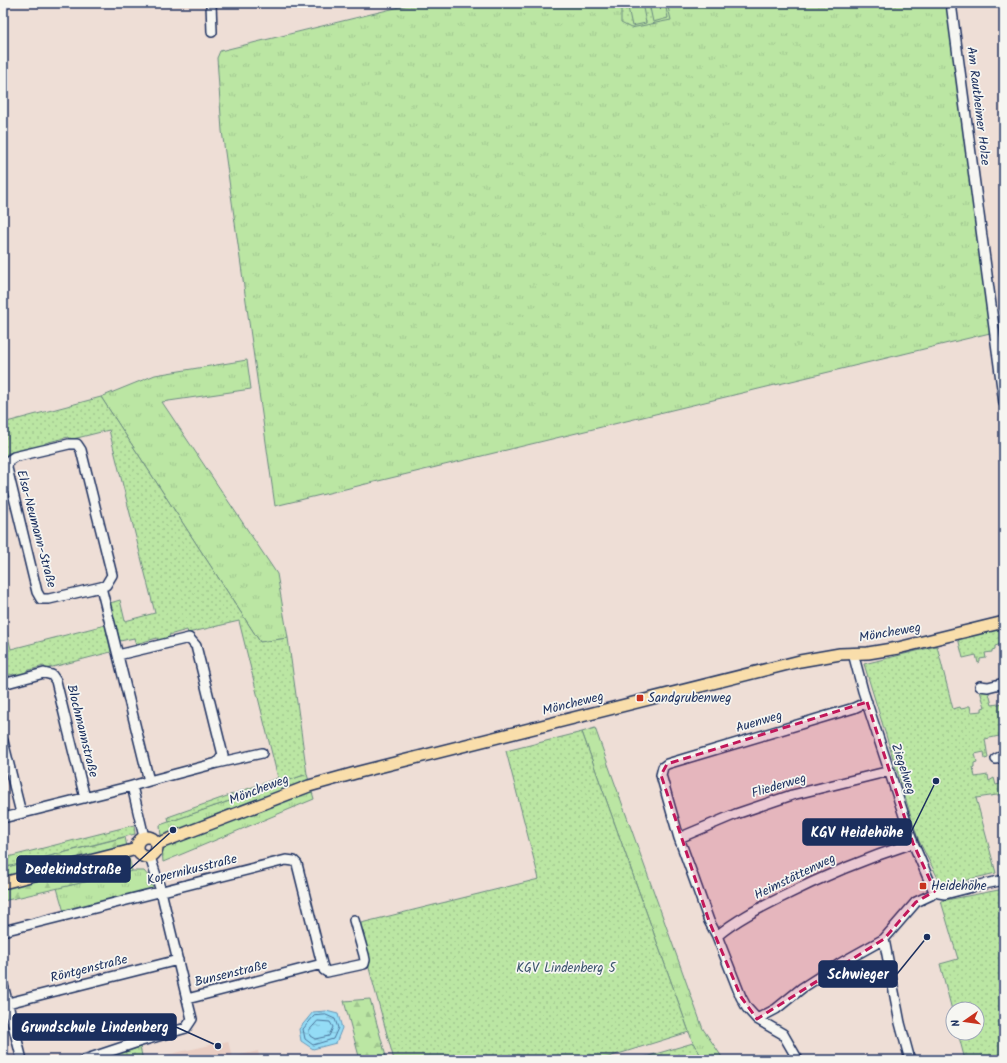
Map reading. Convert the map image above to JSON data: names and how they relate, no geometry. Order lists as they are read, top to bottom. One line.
{"streets":{"main road":["Möncheweg"],"street":["Am Rautheimer Holze","Elsa-Neumann-Straße","Auenweg","Blochmannstraße","Ziegelweg","Fliederweg","Kopernikusstraße","Heimstättenweg","Röntgenstraße","Bunsenstraße"]},"crossings":[["Möncheweg","Ziegelweg"],["Auenweg","Ziegelweg"],["Auenweg","Fliederweg"],["Ziegelweg","Fliederweg"],["Ziegelweg","Heimstättenweg"],["Kopernikusstraße","Bunsenstraße"]],"parks":["KGV Lindenberg 5"],"places":{"transit":["Sandgrubenweg","Heidehöhe"],"other":["KGV Heidehöhe","Dedekindstraße","Schwieger","Grundschule Lindenberg"]},"north":"left"}
